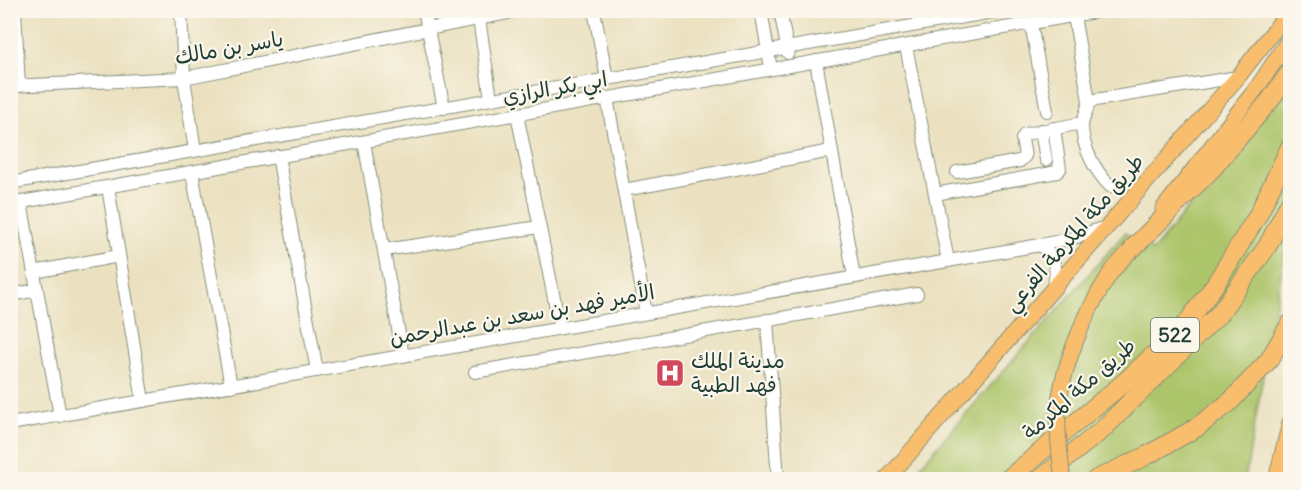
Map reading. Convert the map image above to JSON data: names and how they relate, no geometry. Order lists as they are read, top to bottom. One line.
{"streets":{"highway":["522","طريق مكة المكرمة"],"main road":["طريق مكة المكرمة الفرعي"],"street":["ياسر بن مالك","ابي بكر الرازي","الأمير فهد بن سعد بن عبدالرحمن"]},"crossings":[["طريق مكة المكرمة الفرعي","الأمير فهد بن سعد بن عبدالرحمن"]],"places":{"hospital":["مدينة الملك فهد الطبية"]}}
